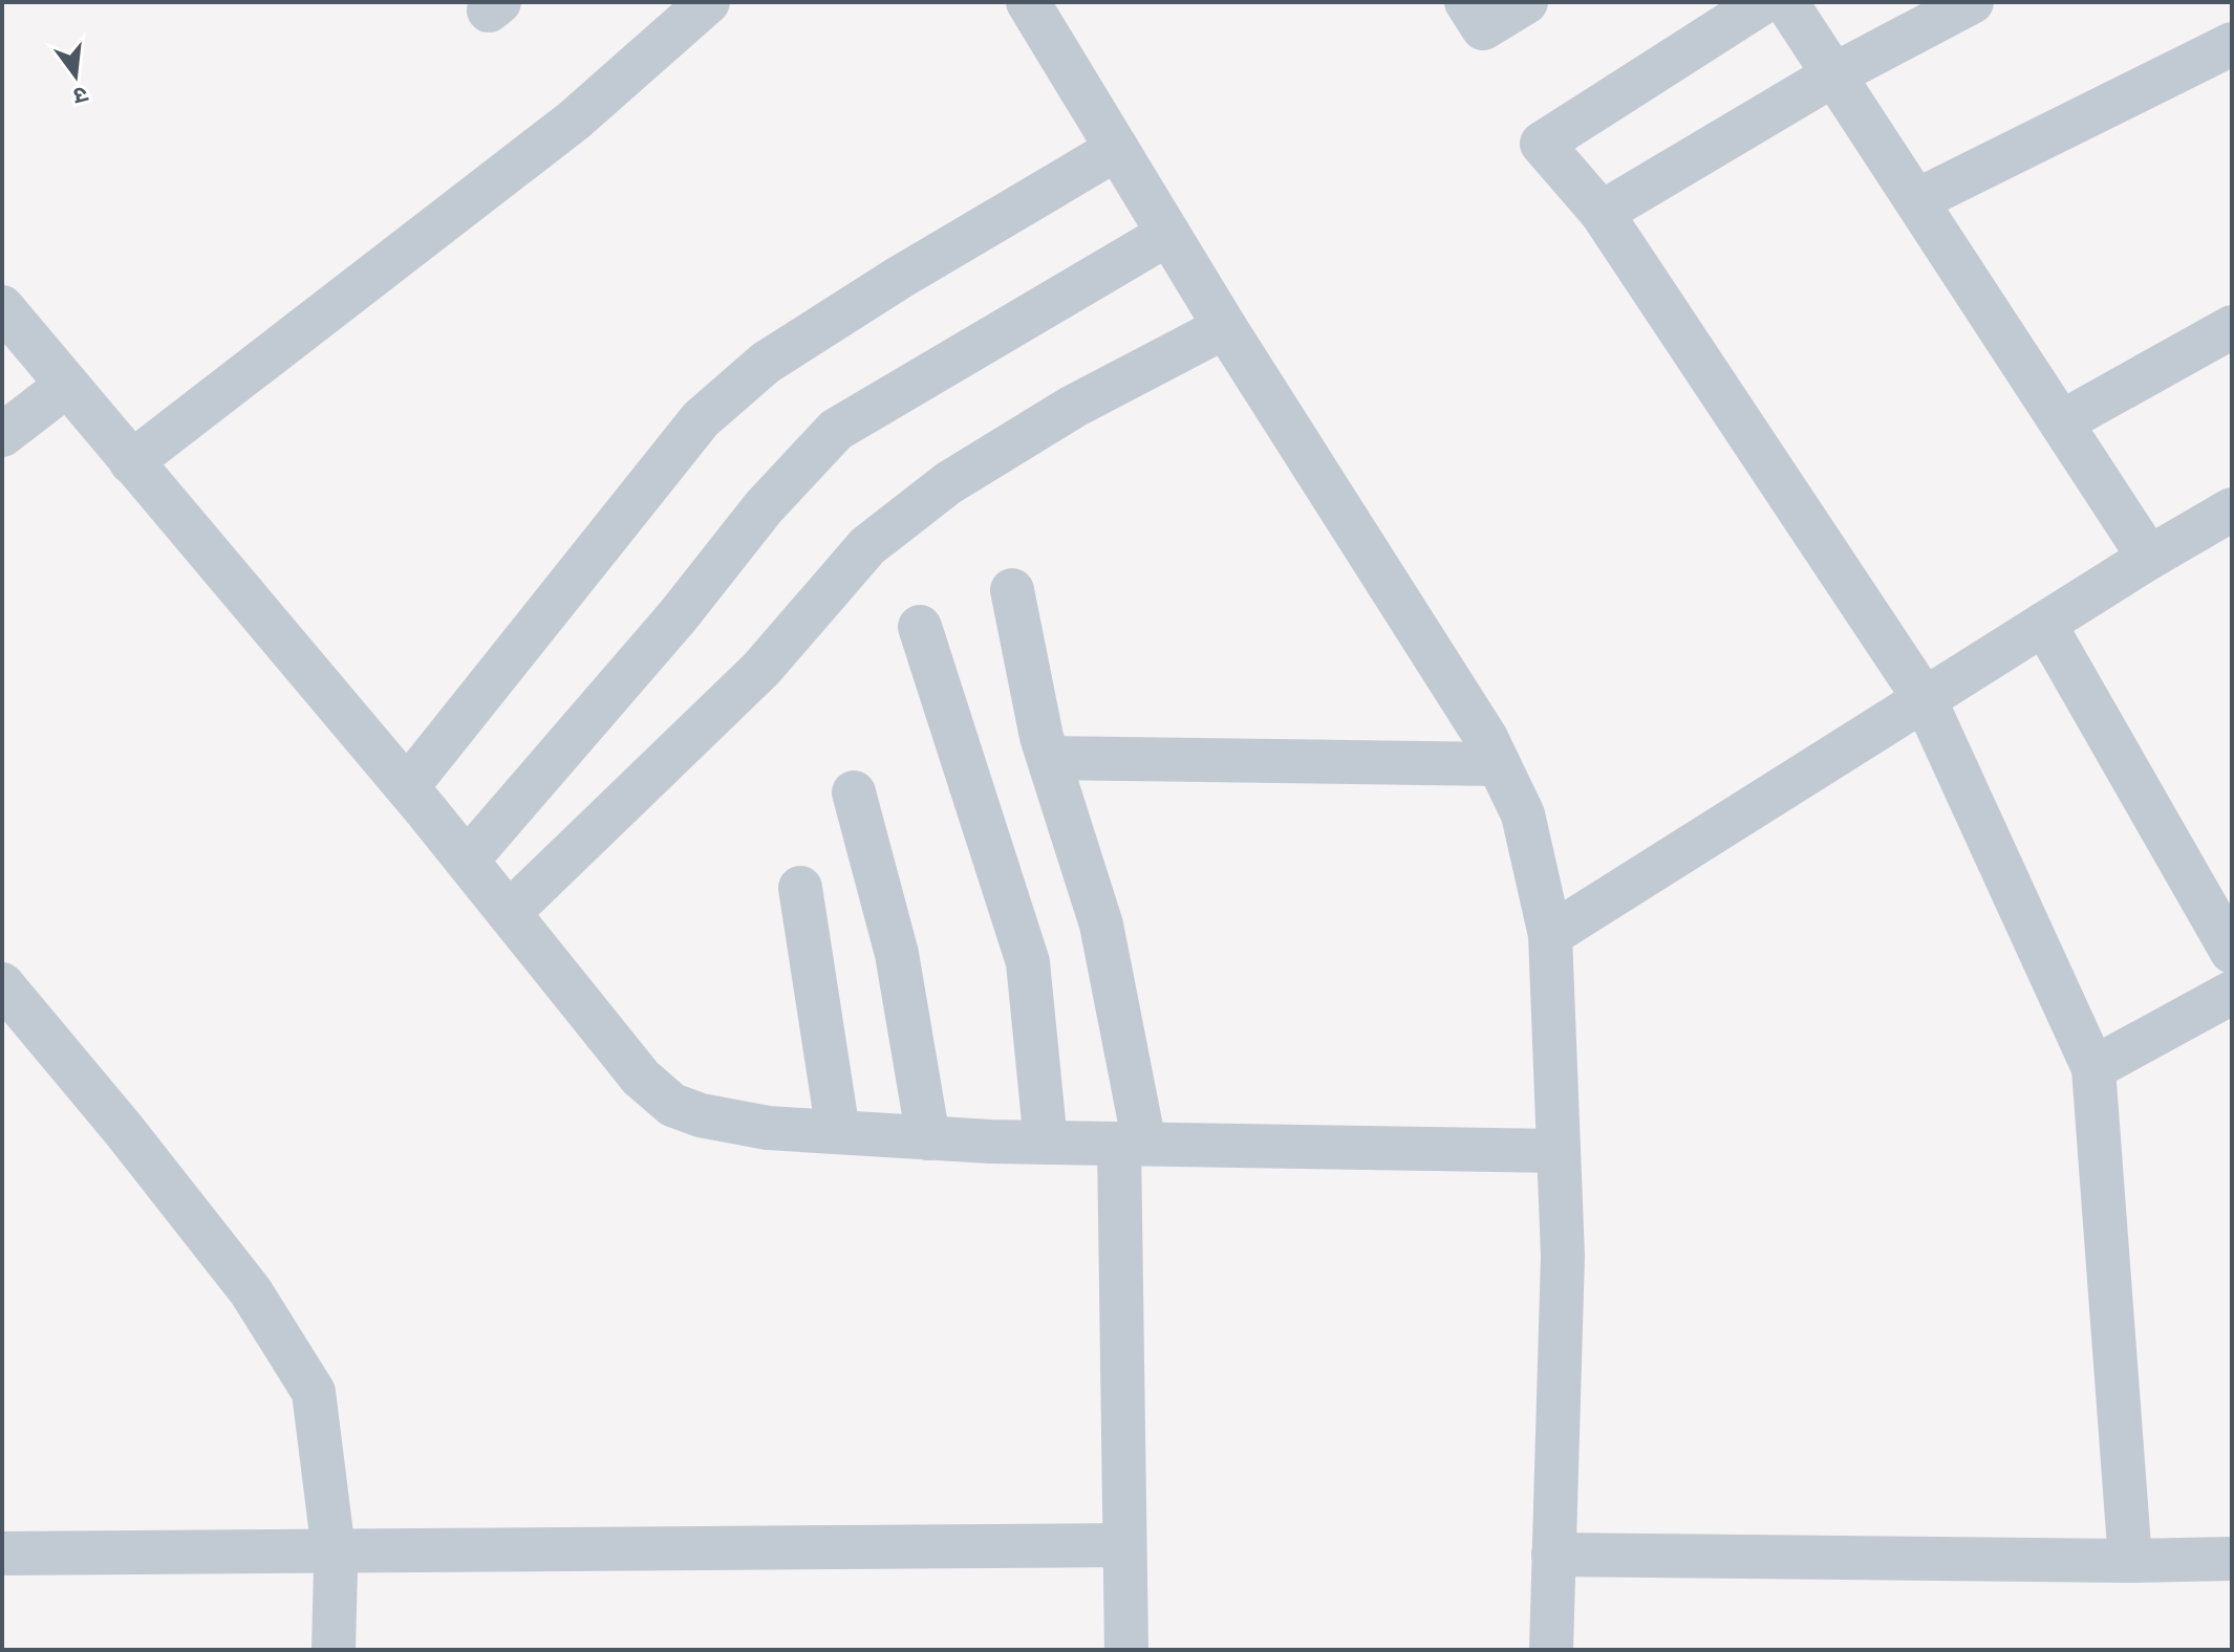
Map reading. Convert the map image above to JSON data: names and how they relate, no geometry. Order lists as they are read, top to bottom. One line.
{"north":"bottom"}
